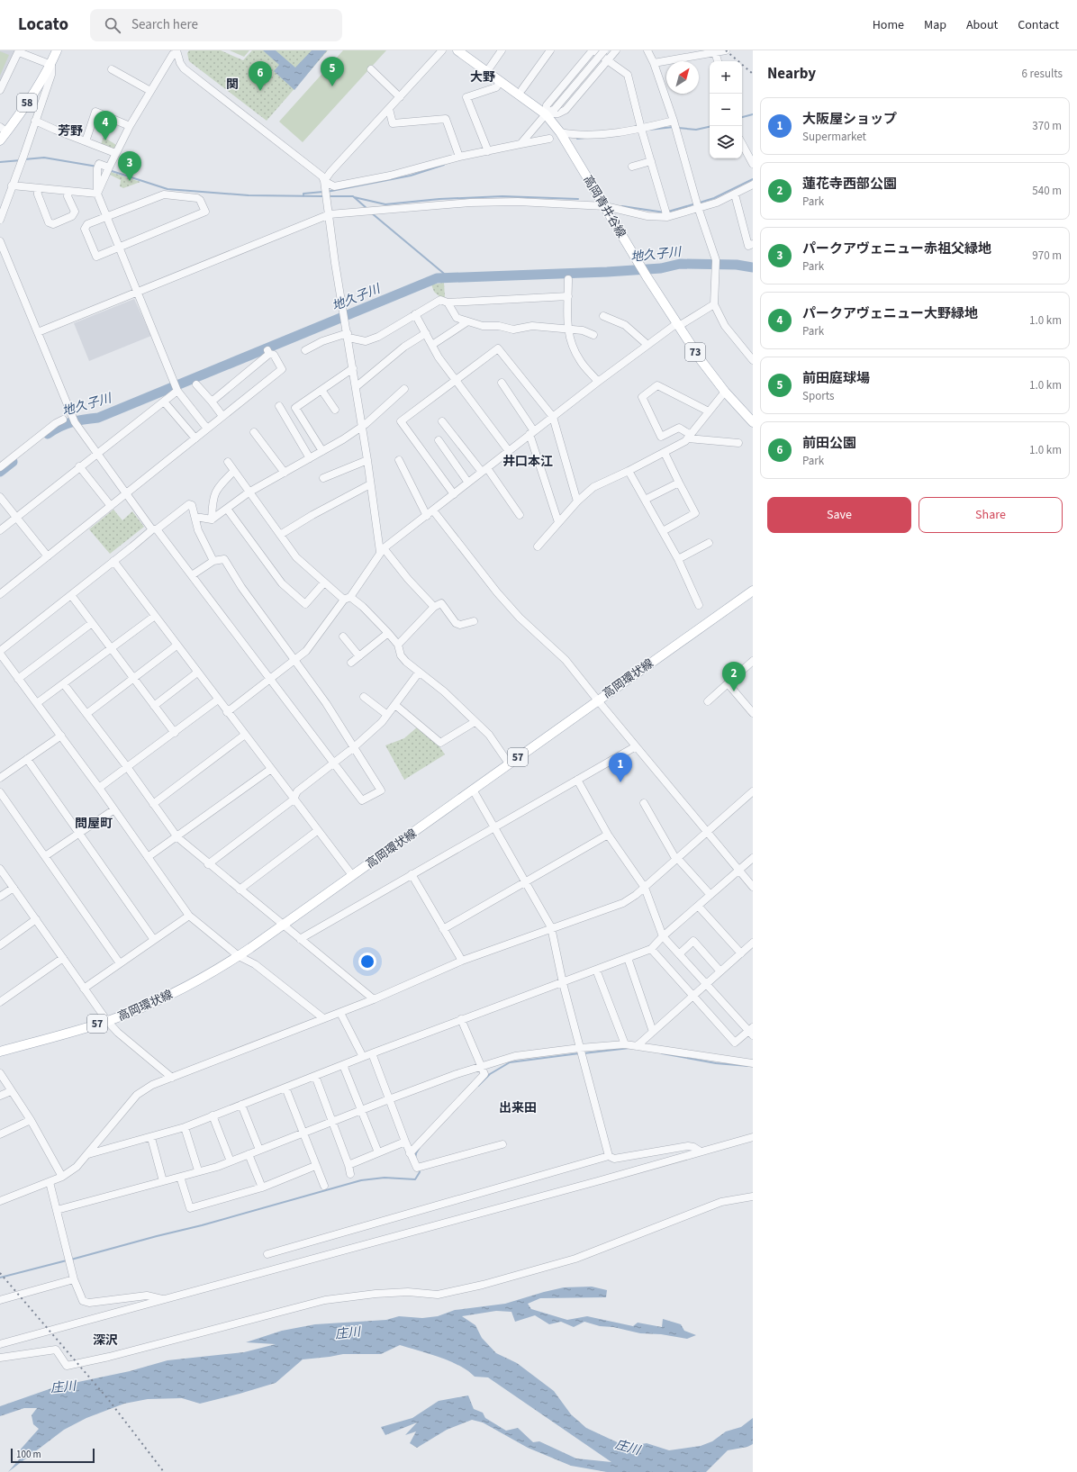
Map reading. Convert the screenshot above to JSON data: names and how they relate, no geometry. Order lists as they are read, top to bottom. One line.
{"streets":{"main road":["58","高岡青井谷線","73","高岡環状線","57"]},"districts":["大野","関","芳野","井口本江","問屋町","出来田","深沢"],"water":["地久子川","庄川"],"scale_bar":"100 m","north":"top right","page":{"header":"Locato","search":"Search here","nav":["Home","Map","About","Contact"],"heading":["Nearby","6 results"],"pins":["5","6","4","3","2","1"],"map_buttons":["+","−"],"list":[{"mark":"1","name":"大阪屋ショップ","note":"Supermarket","value":"370 m"},{"mark":"2","name":"蓮花寺西部公園","note":"Park","value":"540 m"},{"mark":"3","name":"パークアヴェニュー赤祖父緑地","note":"Park","value":"970 m"},{"mark":"4","name":"パークアヴェニュー大野緑地","note":"Park","value":"1.0 km"},{"mark":"5","name":"前田庭球場","note":"Sports","value":"1.0 km"},{"mark":"6","name":"前田公園","note":"Park","value":"1.0 km"}],"buttons":["Save","Share"],"scale":"100 m"}}
